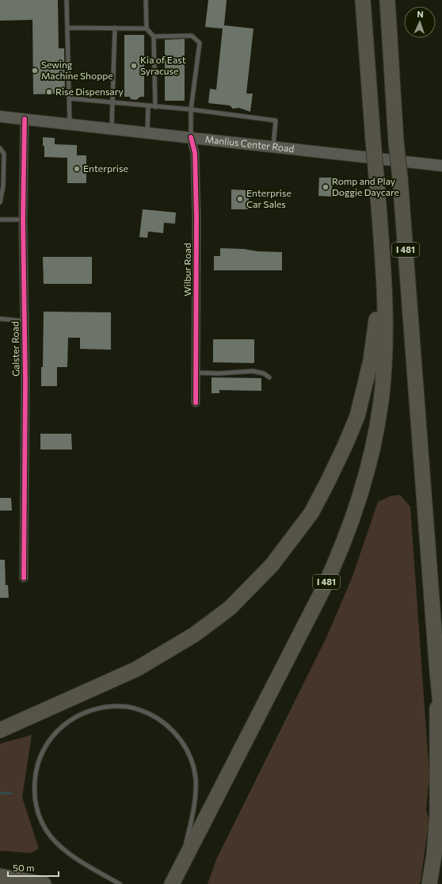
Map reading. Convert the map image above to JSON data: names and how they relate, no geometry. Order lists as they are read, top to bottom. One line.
{"streets":{"highway":["I 481"],"main road":["Manlius Center Road"],"street":["Wilbur Road","Galster Road"]},"crossings":[["Manlius Center Road","Wilbur Road"],["Manlius Center Road","Galster Road"]],"places":["Kia of East Syracuse","Sewing Machine Shoppe","Rise Dispensary","Enterprise","Romp and Play Doggie Daycare","Enterprise Car Sales"],"scale_bar":"50 m","north":"top"}
